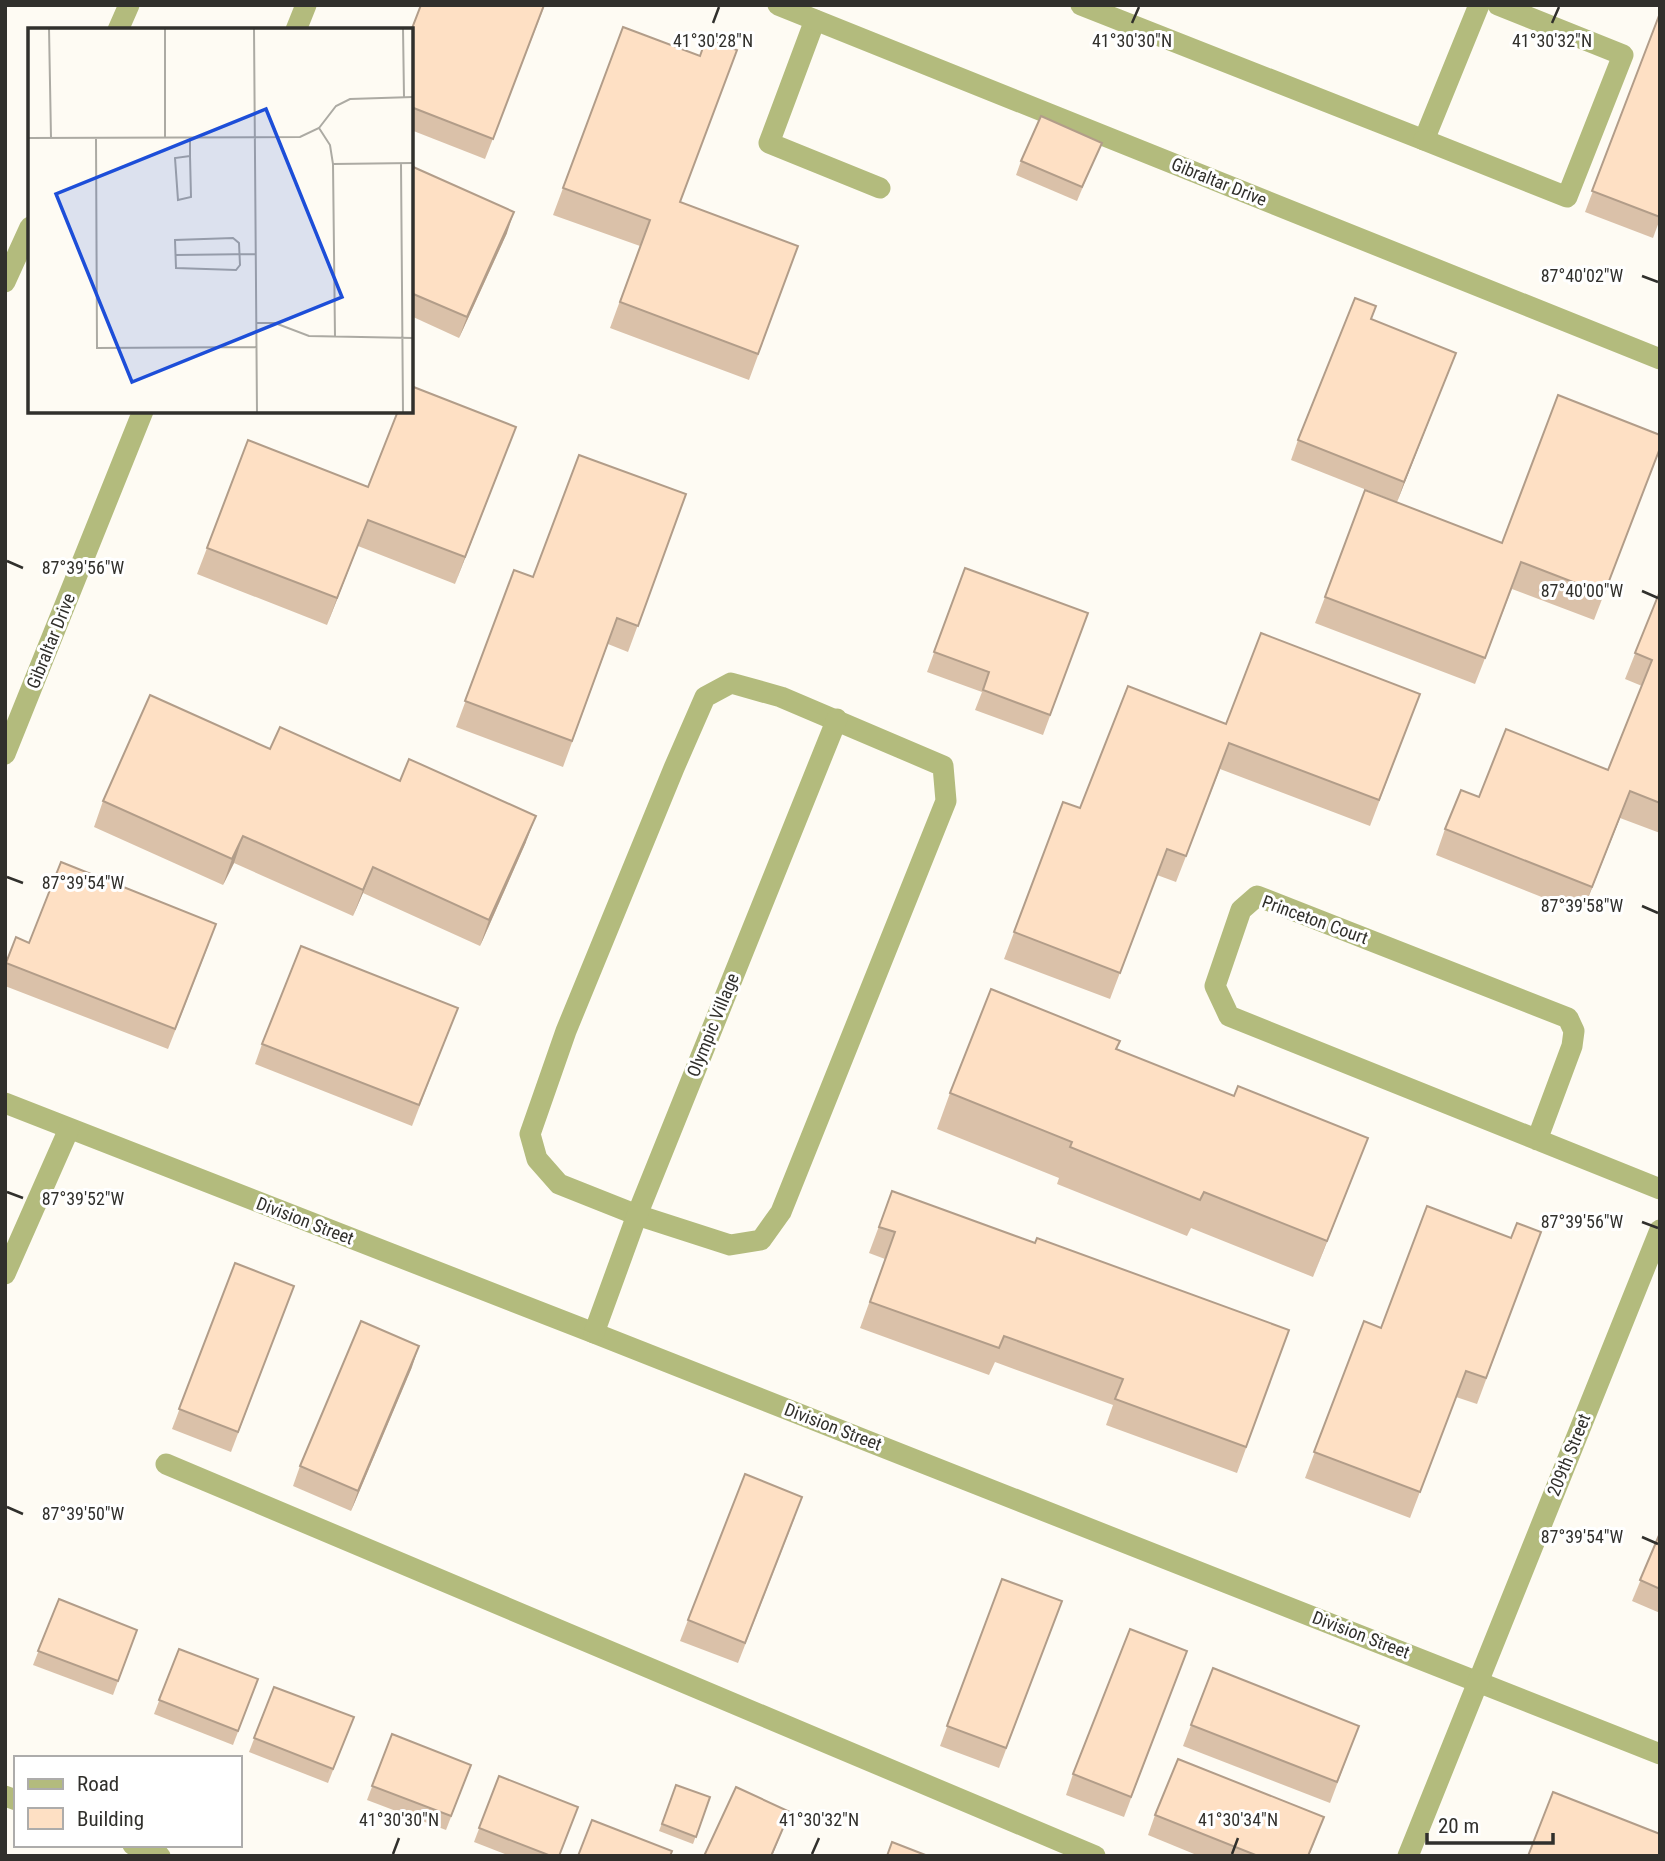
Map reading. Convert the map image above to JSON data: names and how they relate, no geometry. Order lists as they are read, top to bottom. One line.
{"streets":{"street":["Gibraltar Drive","Princeton Court","Olympic Village","Division Street","209th Street"]},"crossings":[["Olympic Village","Division Street"],["Division Street","209th Street"]],"legend":["Road","Building"],"scale_bar":"20 m","coordinates":["41°30'28\"N","41°30'30\"N","41°30'32\"N","87°40'02\"W","87°39'56\"W","87°40'00\"W","87°39'54\"W","87°39'58\"W","87°39'52\"W","87°39'50\"W","41°30'34\"N"]}
